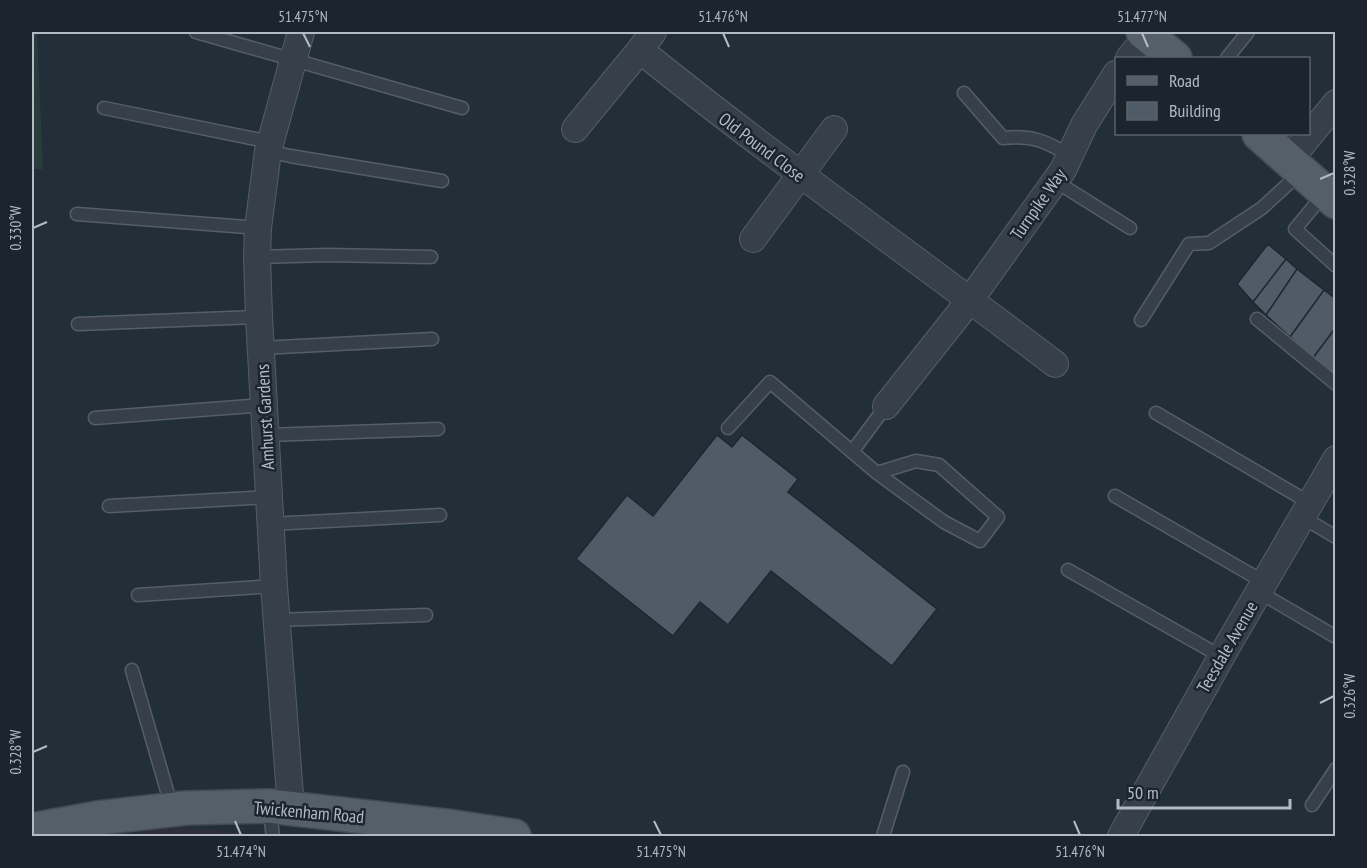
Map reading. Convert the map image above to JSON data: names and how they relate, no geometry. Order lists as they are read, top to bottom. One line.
{"streets":{"main road":["Twickenham Road"],"street":["Old Pound Close","Turnpike Way","Amhurst Gardens","Teesdale Avenue"]},"crossings":[["Old Pound Close","Turnpike Way"],["Amhurst Gardens","Twickenham Road"]],"legend":["Road","Building"],"scale_bar":"50 m","coordinates":["51.475°N","51.476°N","51.477°N","0.328°W","0.330°W","0.326°W","51.474°N"]}
